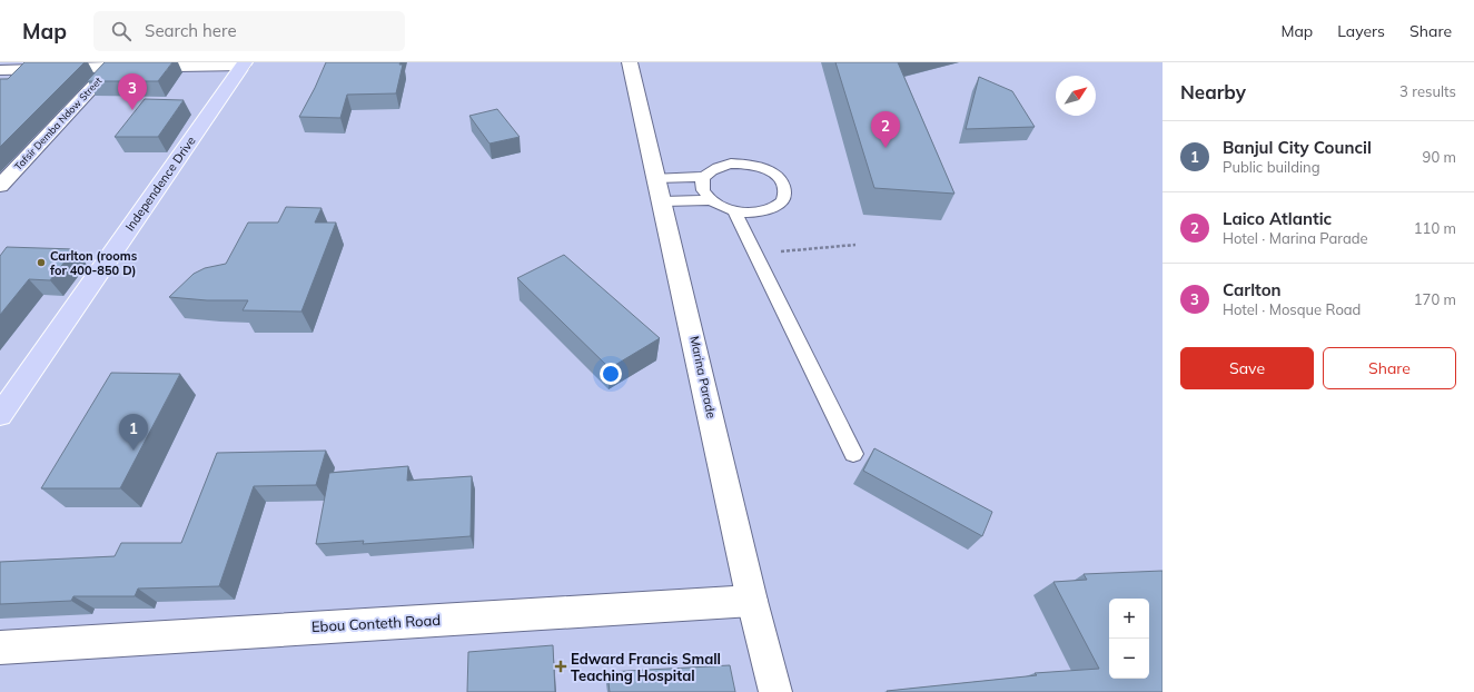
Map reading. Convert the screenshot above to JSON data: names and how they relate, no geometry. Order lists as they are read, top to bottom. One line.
{"streets":{"highway":["Independence Drive"],"street":["Tafsir Demba Ndow Street","Marina Parade","Ebou Conteth Road"]},"crossings":[["Marina Parade","Ebou Conteth Road"]],"places":{"other":["Carlton (rooms for 400-850 D)"],"health":["Edward Francis Small Teaching Hospital"]},"north":"top right","page":{"header":"Map","search":"Search here","nav":["Map","Layers","Share"],"heading":["Nearby","3 results"],"pins":["3","2","1"],"list":[{"mark":"1","name":"Banjul City Council","note":"Public building","value":"90 m"},{"mark":"2","name":"Laico Atlantic","note":"Hotel · Marina Parade","value":"110 m"},{"mark":"3","name":"Carlton","note":"Hotel · Mosque Road","value":"170 m"}],"buttons":["Save","Share"],"map_buttons":["+","−"]}}
